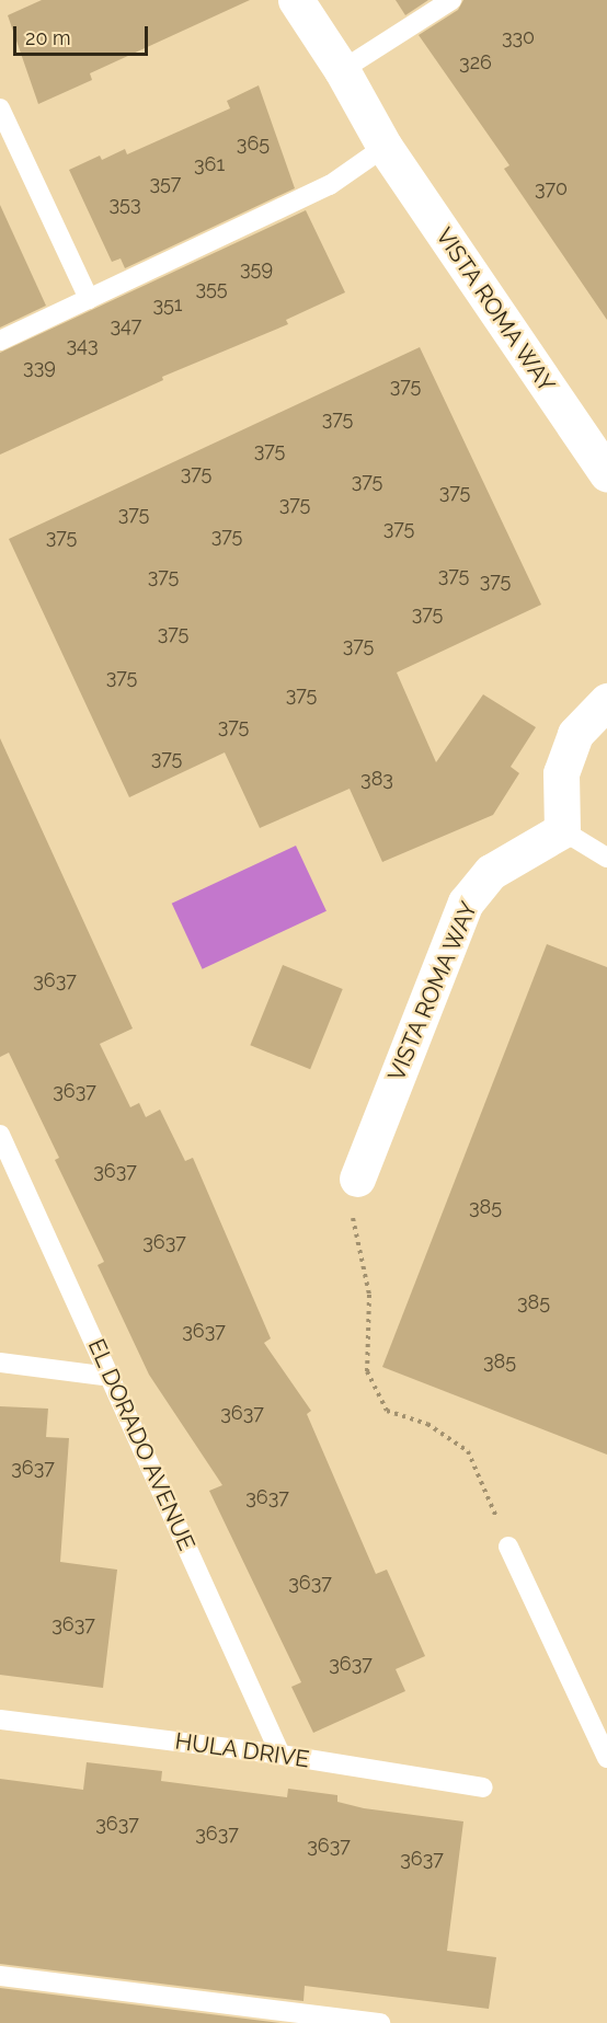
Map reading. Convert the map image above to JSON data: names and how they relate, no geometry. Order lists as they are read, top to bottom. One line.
{"streets":{"street":["VISTA ROMA WAY"],"lane":["EL DORADO AVENUE","HULA DRIVE"]},"crossings":[["EL DORADO AVENUE","HULA DRIVE"]],"house_numbers":["330","326","365","361","357","370","353","359","355","351","347","343","339","375","375","375","375","375","375","375","375","375","375","375","375","375","375","375","375","375","375","375","375","375","383","3637","3637","3637","385","3637","385","3637","385","3637","3637","3637","3637","3637","3637","3637","3637","3637","3637"],"scale_bar":"20 m"}
